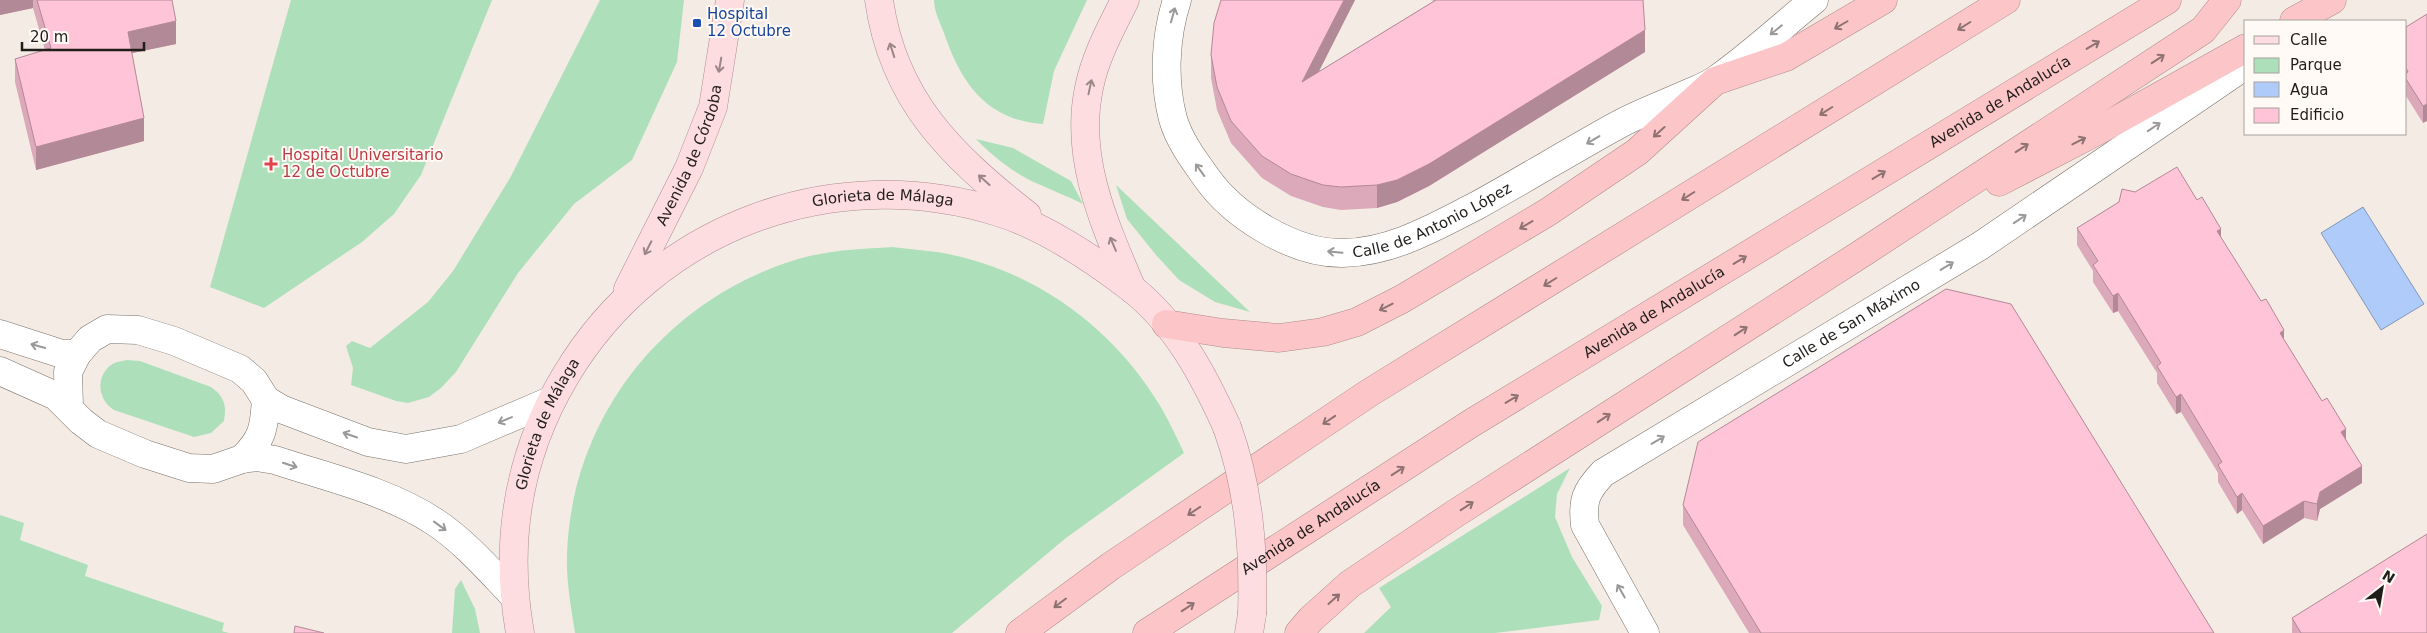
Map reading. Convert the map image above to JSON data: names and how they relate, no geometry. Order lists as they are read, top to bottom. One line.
{"streets":{"highway":["Avenida de Andalucía"],"main road":["Avenida de Córdoba","Glorieta de Málaga"],"street":["Calle de Antonio López","Calle de San Máximo"]},"crossings":[["Avenida de Córdoba","Glorieta de Málaga"]],"one_way":["Avenida de Córdoba","Calle de San Máximo"],"places":{"transit":["Hospital 12 Octubre"],"health":["Hospital Universitario 12 de Octubre"]},"legend":["Calle","Parque","Agua","Edificio"],"scale_bar":"20 m","north":"top right"}
